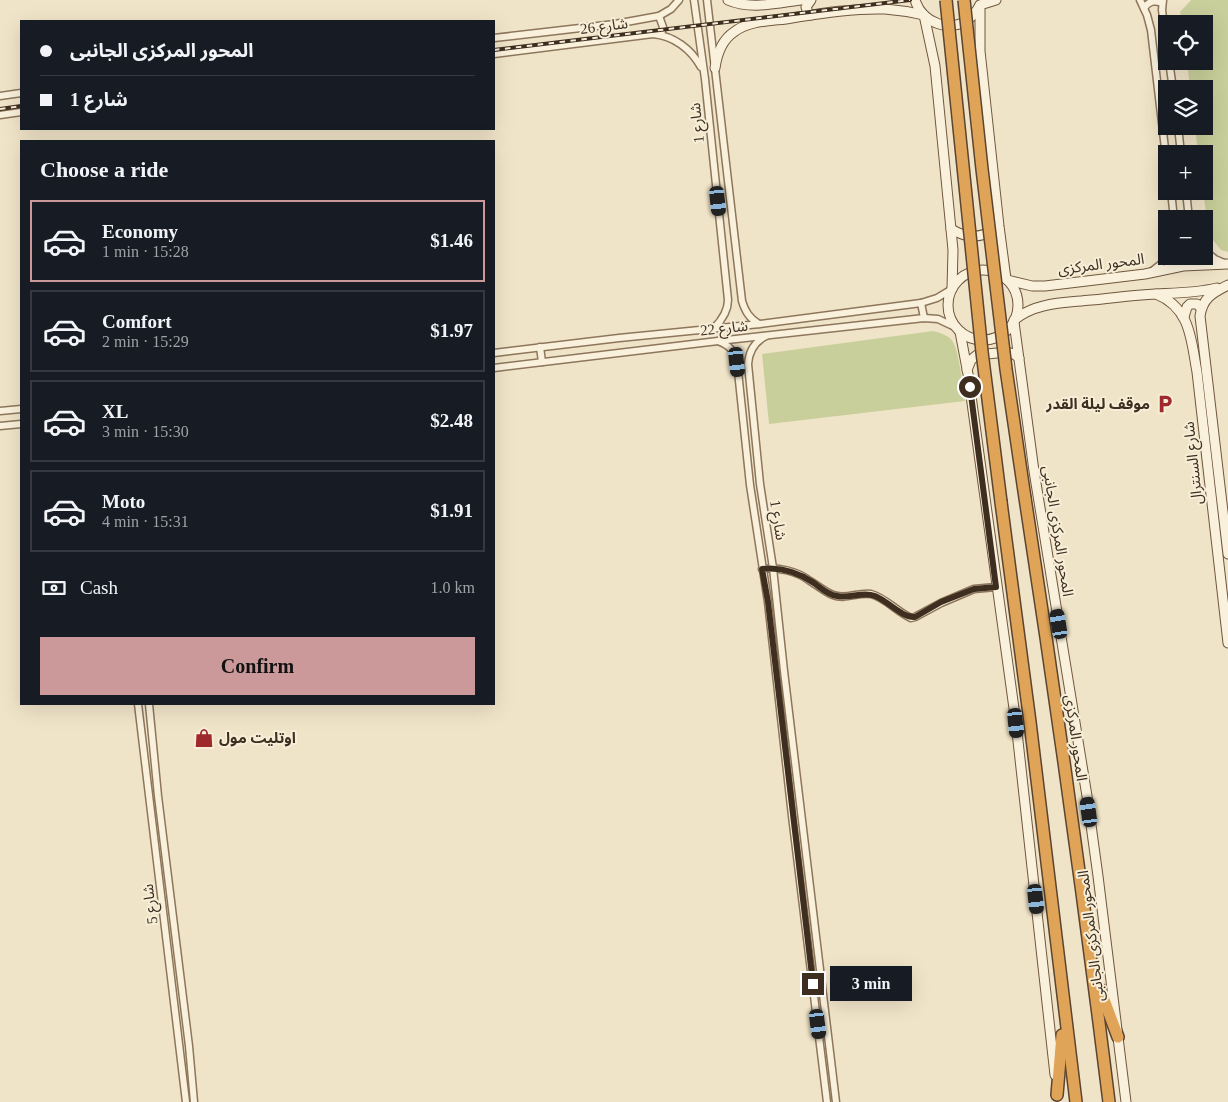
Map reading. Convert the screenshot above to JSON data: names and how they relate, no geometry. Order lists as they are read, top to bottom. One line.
{"streets":{"highway":["المحور المركزى"],"main road":["شارع السنترال","المحور المركزى الجانبى"],"street":["شارع 26","شارع 1","شارع 22","شارع 5"]},"crossings":[["شارع 26","شارع 1"],["شارع 1","شارع 22"],["المحور المركزى","شارع 22"],["المحور المركزى","المحور المركزى الجانبى"],["شارع 22","المحور المركزى الجانبى"]],"places":{"parking":["موقف ليلة القدر"],"shop":["اوتليت مول"]},"page":{"map_buttons":["+","−"],"banner":["المحور المركزى الجانبى","شارع 1"],"heading":"Choose a ride","list":[{"name":"Economy","note":"1 min · 15:28","value":"$1.46"},{"name":"Comfort","note":"2 min · 15:29","value":"$1.97"},{"name":"XL","note":"3 min · 15:30","value":"$2.48"},{"name":"Moto","note":"4 min · 15:31","value":"$1.91"}],"pay":["Cash","1.0 km"],"buttons":"Confirm","bubble":"3 min"}}
